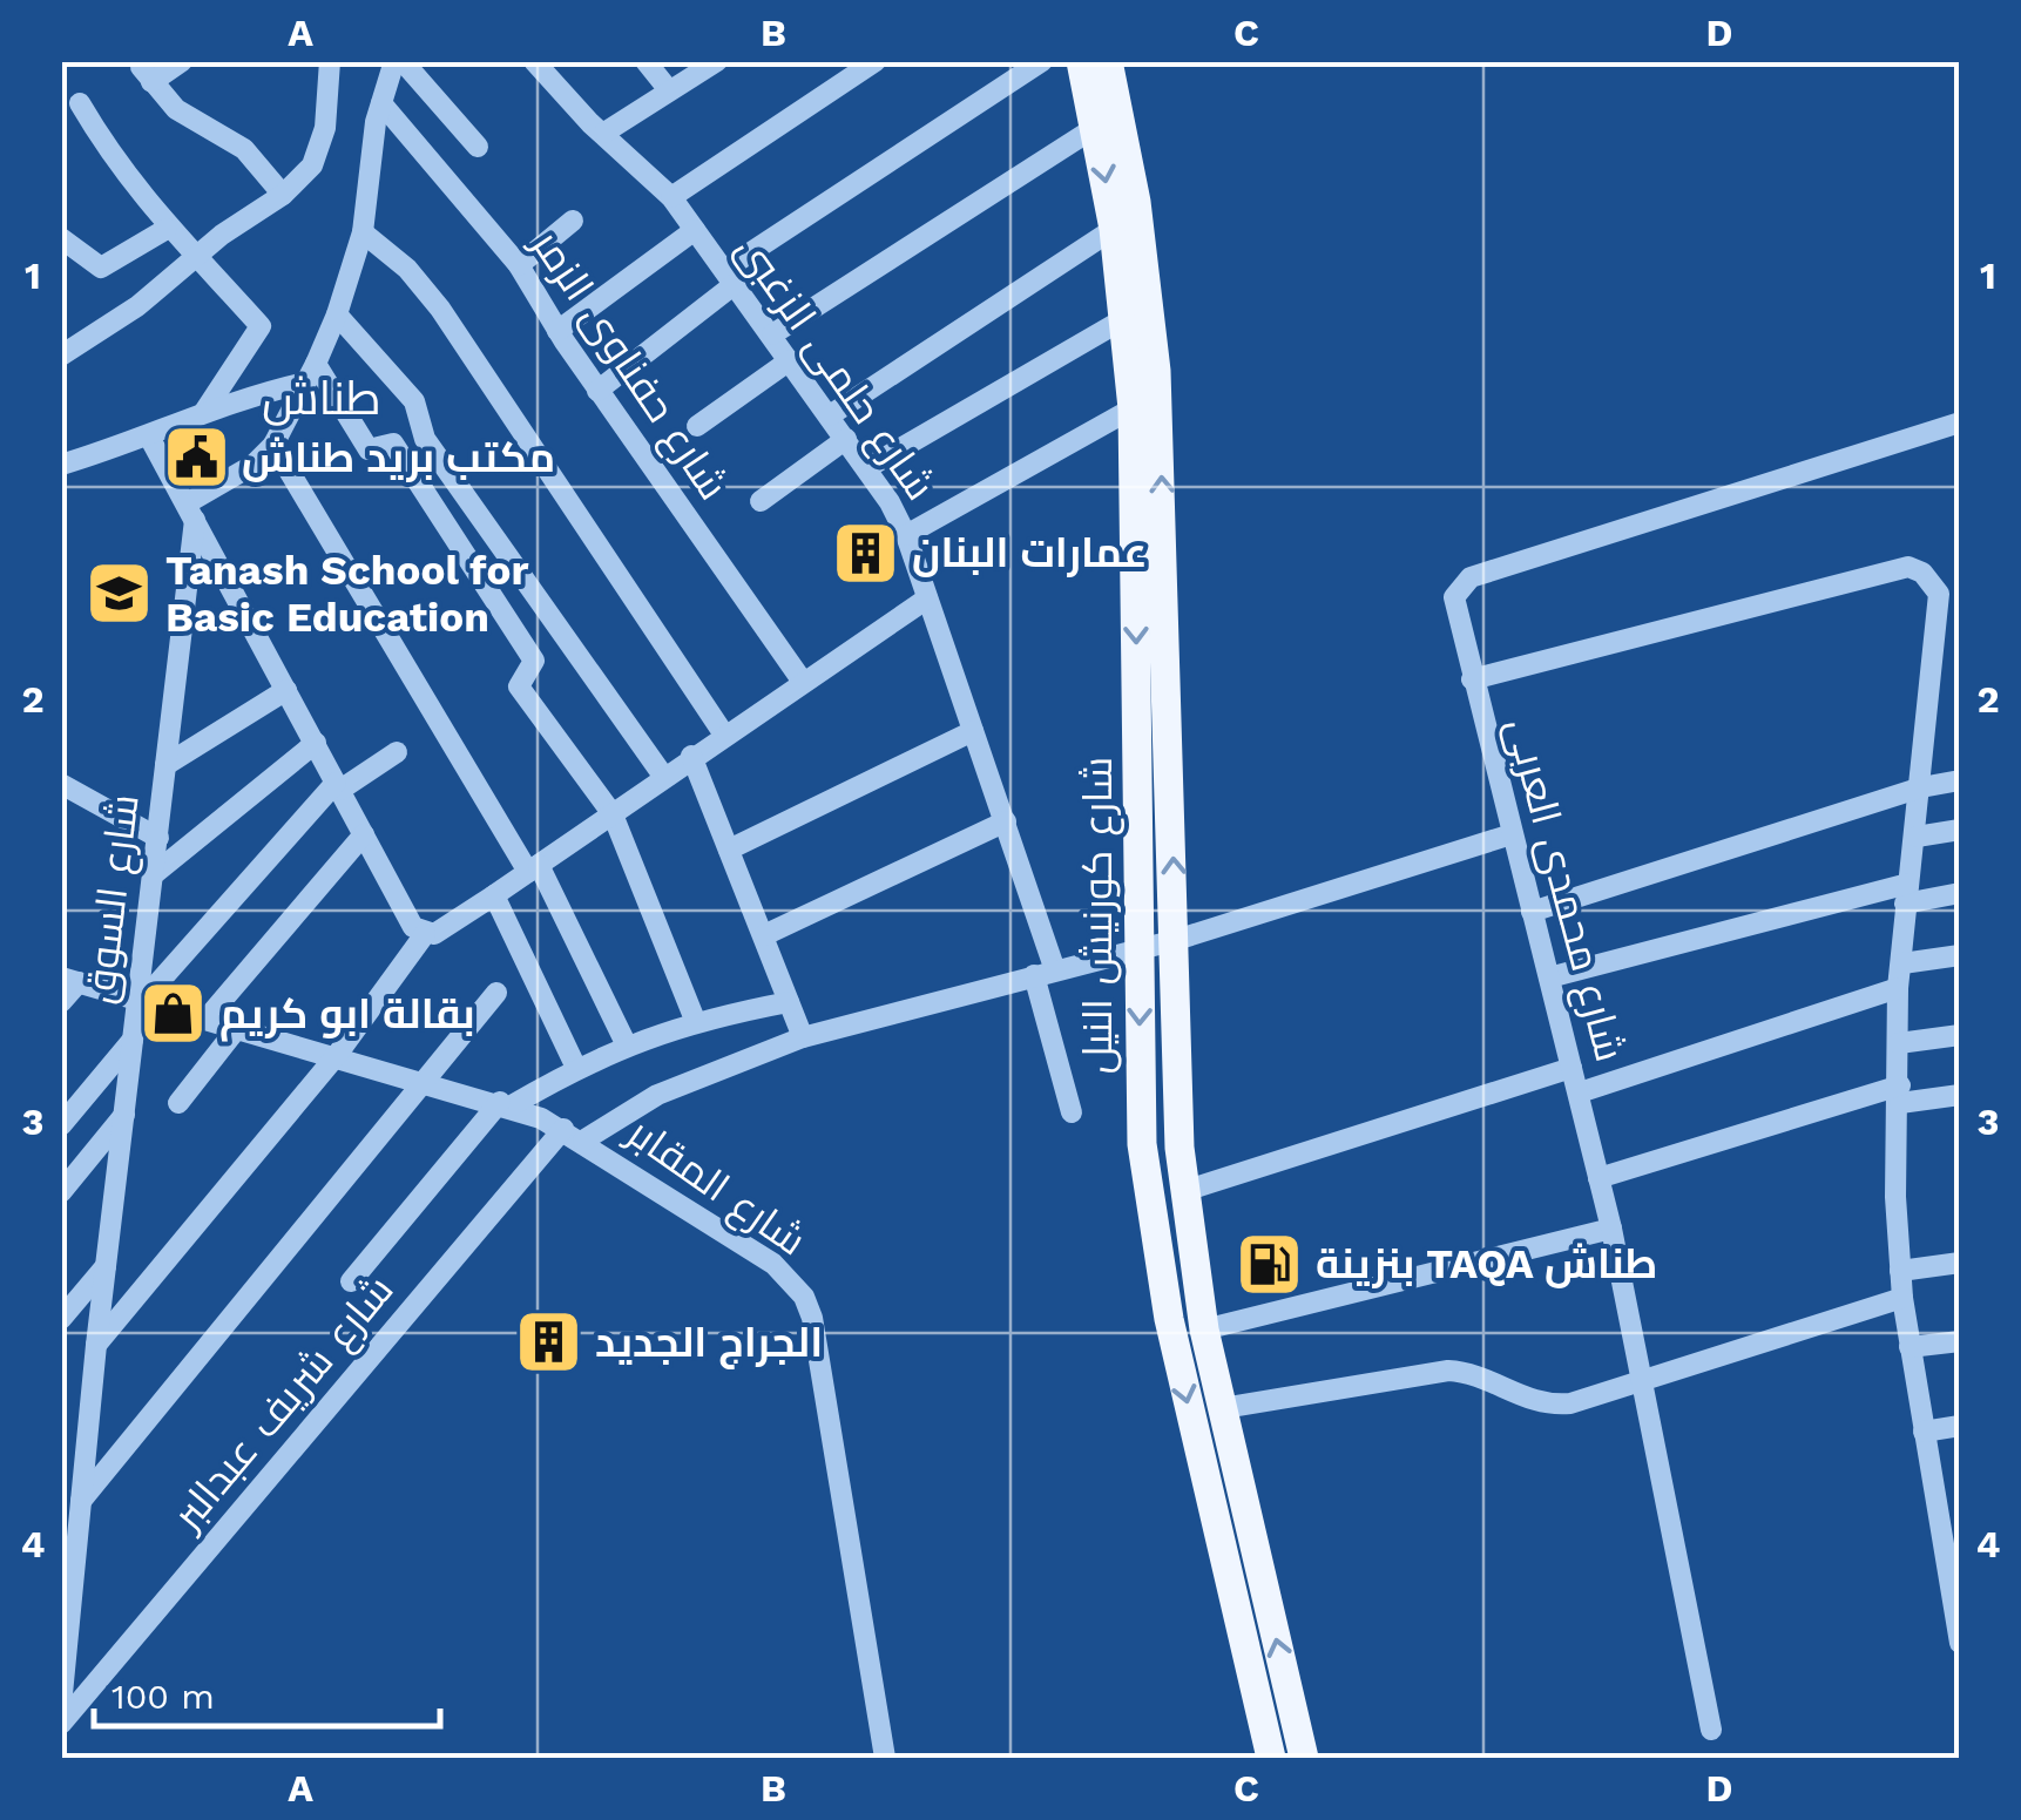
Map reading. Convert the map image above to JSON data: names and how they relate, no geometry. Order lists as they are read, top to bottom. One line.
{"streets":{"main road":["شارع كورنيش النيل"],"street":["شارع حفناوى الزمر","شارع حلمى الزغبى","شارع محمدى العربى","شارع السوق","شارع المقابر","شارع شريف عبدالبر"]},"crossings":[["شارع السوق","شارع المقابر"],["شارع المقابر","شارع شريف عبدالبر"]],"districts":["طناش"],"places":{"public building":["مكتب بريد طناش"],"building":["عمارات البنان","الجراج الجديد"],"school or university":["Tanash School for Basic Education"],"shop":["بقالة ابو كريم"],"fuel station":["بنزينة TAQA طناش"]},"scale_bar":"100 m","grid":{"columns":["A","B","C","D"],"rows":["1","2","3","4"]}}
